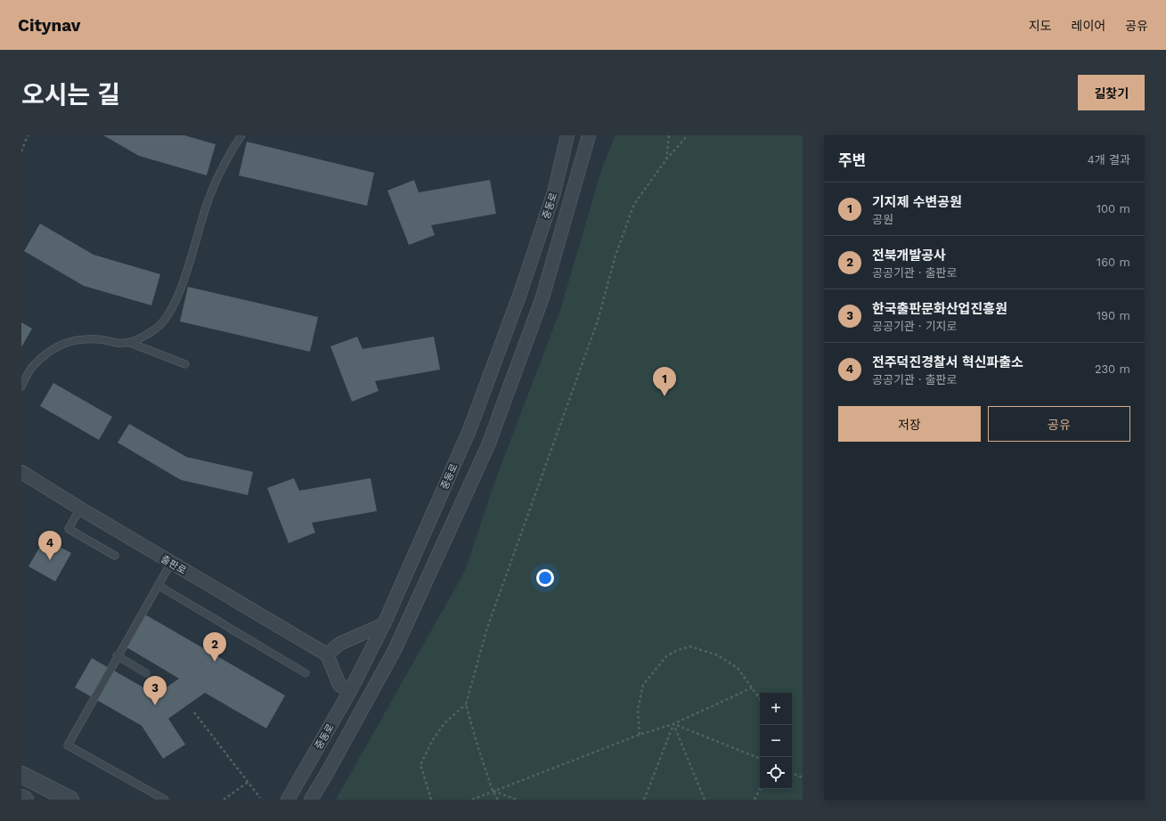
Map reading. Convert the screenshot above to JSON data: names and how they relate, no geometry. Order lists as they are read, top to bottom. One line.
{"streets":{"street":["중동로","출판로"]},"page":{"header":"Citynav","nav":["지도","레이어","공유"],"title":"오시는 길","buttons":["길찾기",["저장","공유"]],"heading":["주변","4개 결과"],"list":[{"mark":"1","name":"기지제 수변공원","note":"공원","value":"100 m"},{"mark":"2","name":"전북개발공사","note":"공공기관 · 출판로","value":"160 m"},{"mark":"3","name":"한국출판문화산업진흥원","note":"공공기관 · 기지로","value":"190 m"},{"mark":"4","name":"전주덕진경찰서 혁신파출소","note":"공공기관 · 출판로","value":"230 m"}],"pins":["1","4","2","3"],"map_buttons":["+","−"]}}
